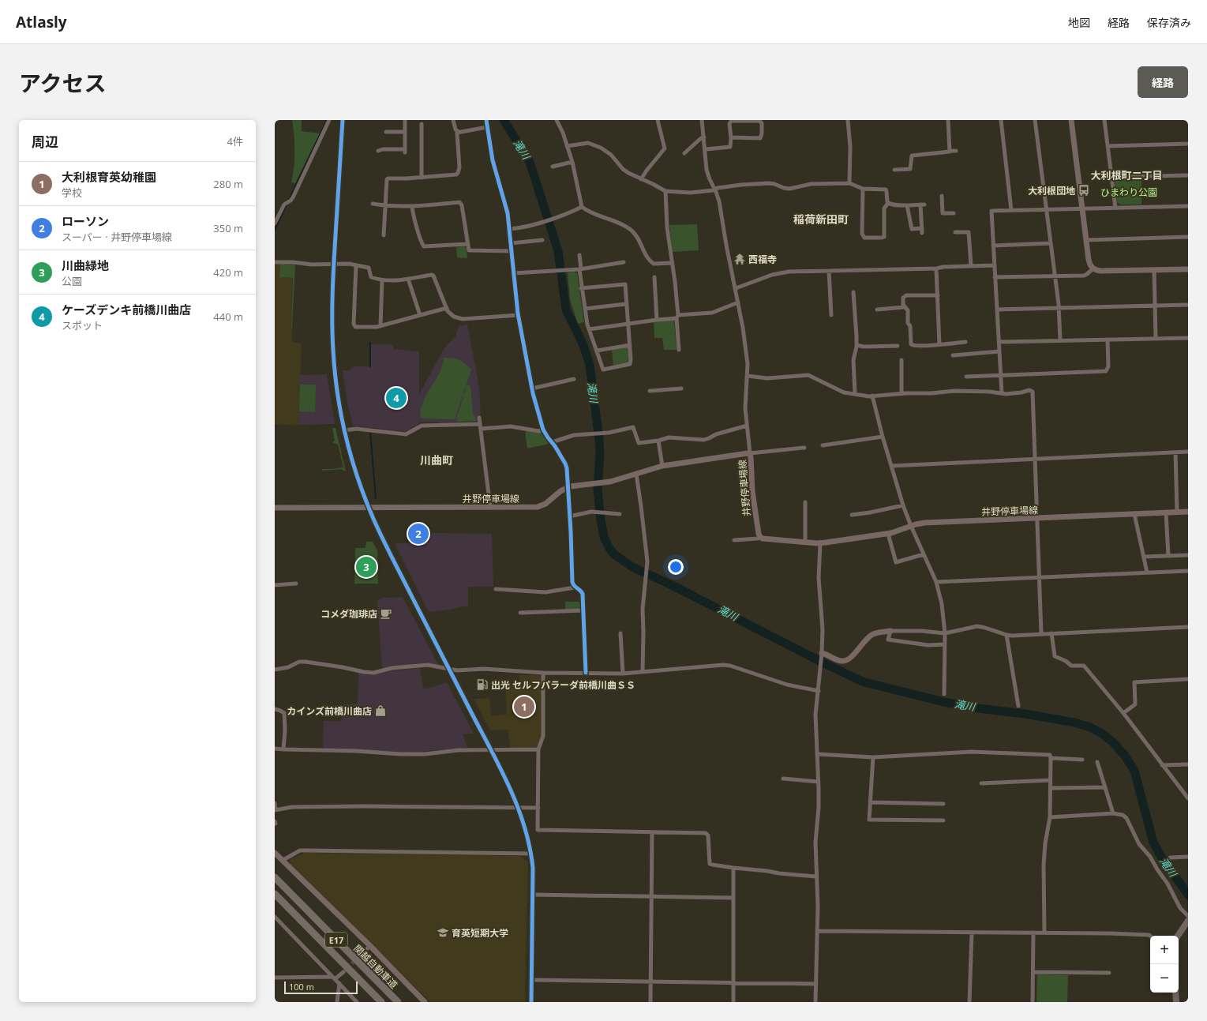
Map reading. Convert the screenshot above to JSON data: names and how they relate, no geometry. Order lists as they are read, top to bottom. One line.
{"streets":{"highway":["E17","関越自動車道"],"street":["井野停車場線"]},"districts":["大利根町二丁目","稲荷新田町","川曲町"],"water":["滝川"],"parks":["ひまわり公園"],"places":{"bus stop":["大利根団地"],"temple":["西福寺"],"cafe":["コメダ珈琲店"],"fuel station":["出光 セルフパラーダ前橋川曲ＳＳ"],"shop":["カインズ前橋川曲店"],"school or university":["育英短期大学"]},"scale_bar":"100 m","page":{"header":"Atlasly","nav":["地図","経路","保存済み"],"title":"アクセス","buttons":"経路","heading":["周辺","4件"],"list":[{"mark":"1","name":"大利根育英幼稚園","note":"学校","value":"280 m"},{"mark":"2","name":"ローソン","note":"スーパー · 井野停車場線","value":"350 m"},{"mark":"3","name":"川曲緑地","note":"公園","value":"420 m"},{"mark":"4","name":"ケーズデンキ前橋川曲店","note":"スポット","value":"440 m"}],"pins":["4","2","3","1"],"map_buttons":["+","−"],"scale":"100 m"}}
